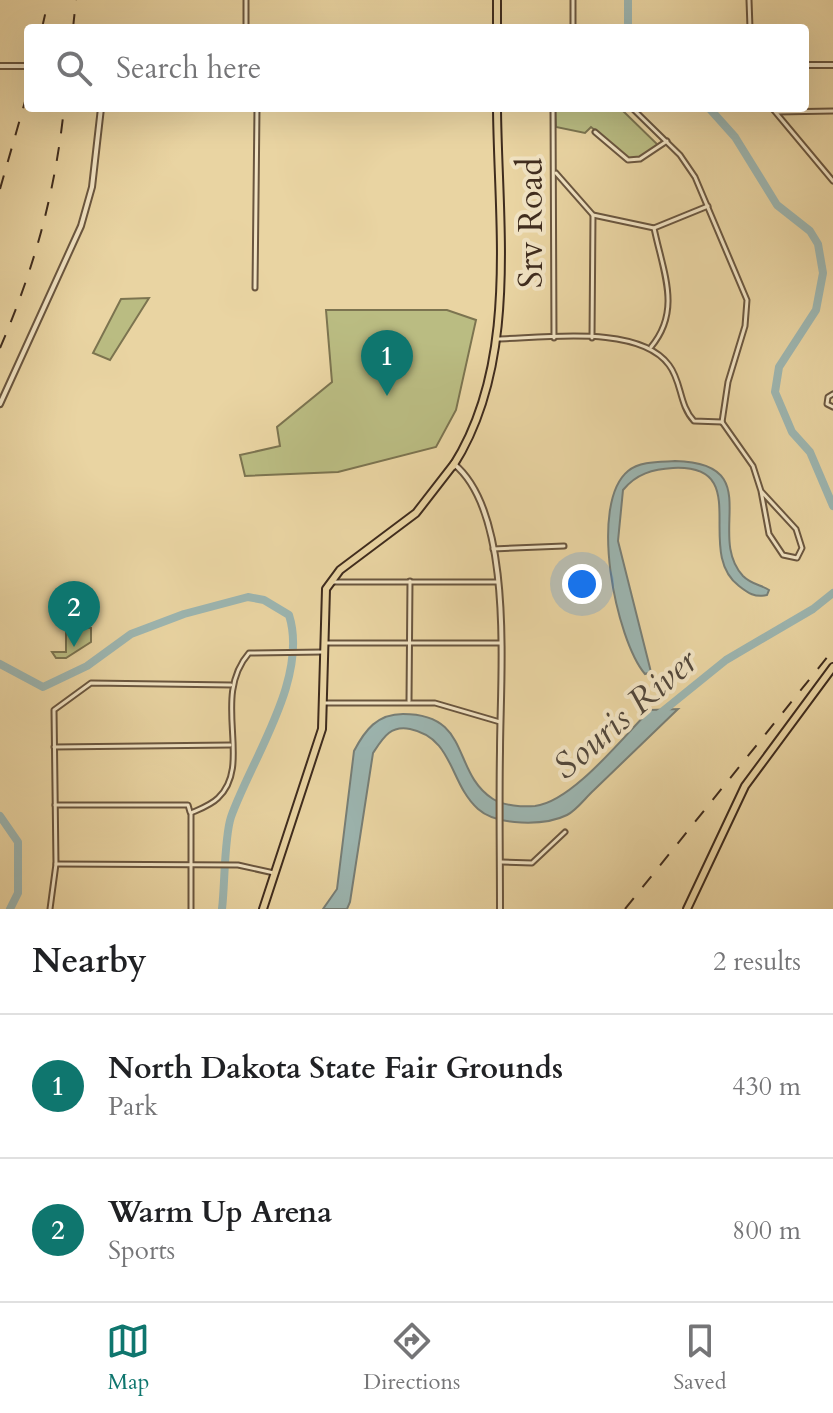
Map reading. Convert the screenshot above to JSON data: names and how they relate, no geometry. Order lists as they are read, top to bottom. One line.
{"streets":{"street":["Srv Road"]},"water":["Souris River"],"page":{"search":"Search here","pins":["1","2"],"heading":["Nearby","2 results"],"list":[{"mark":"1","name":"North Dakota State Fair Grounds","note":"Park","value":"430 m"},{"mark":"2","name":"Warm Up Arena","note":"Sports","value":"800 m"}],"nav":["Map","Directions","Saved"]}}
